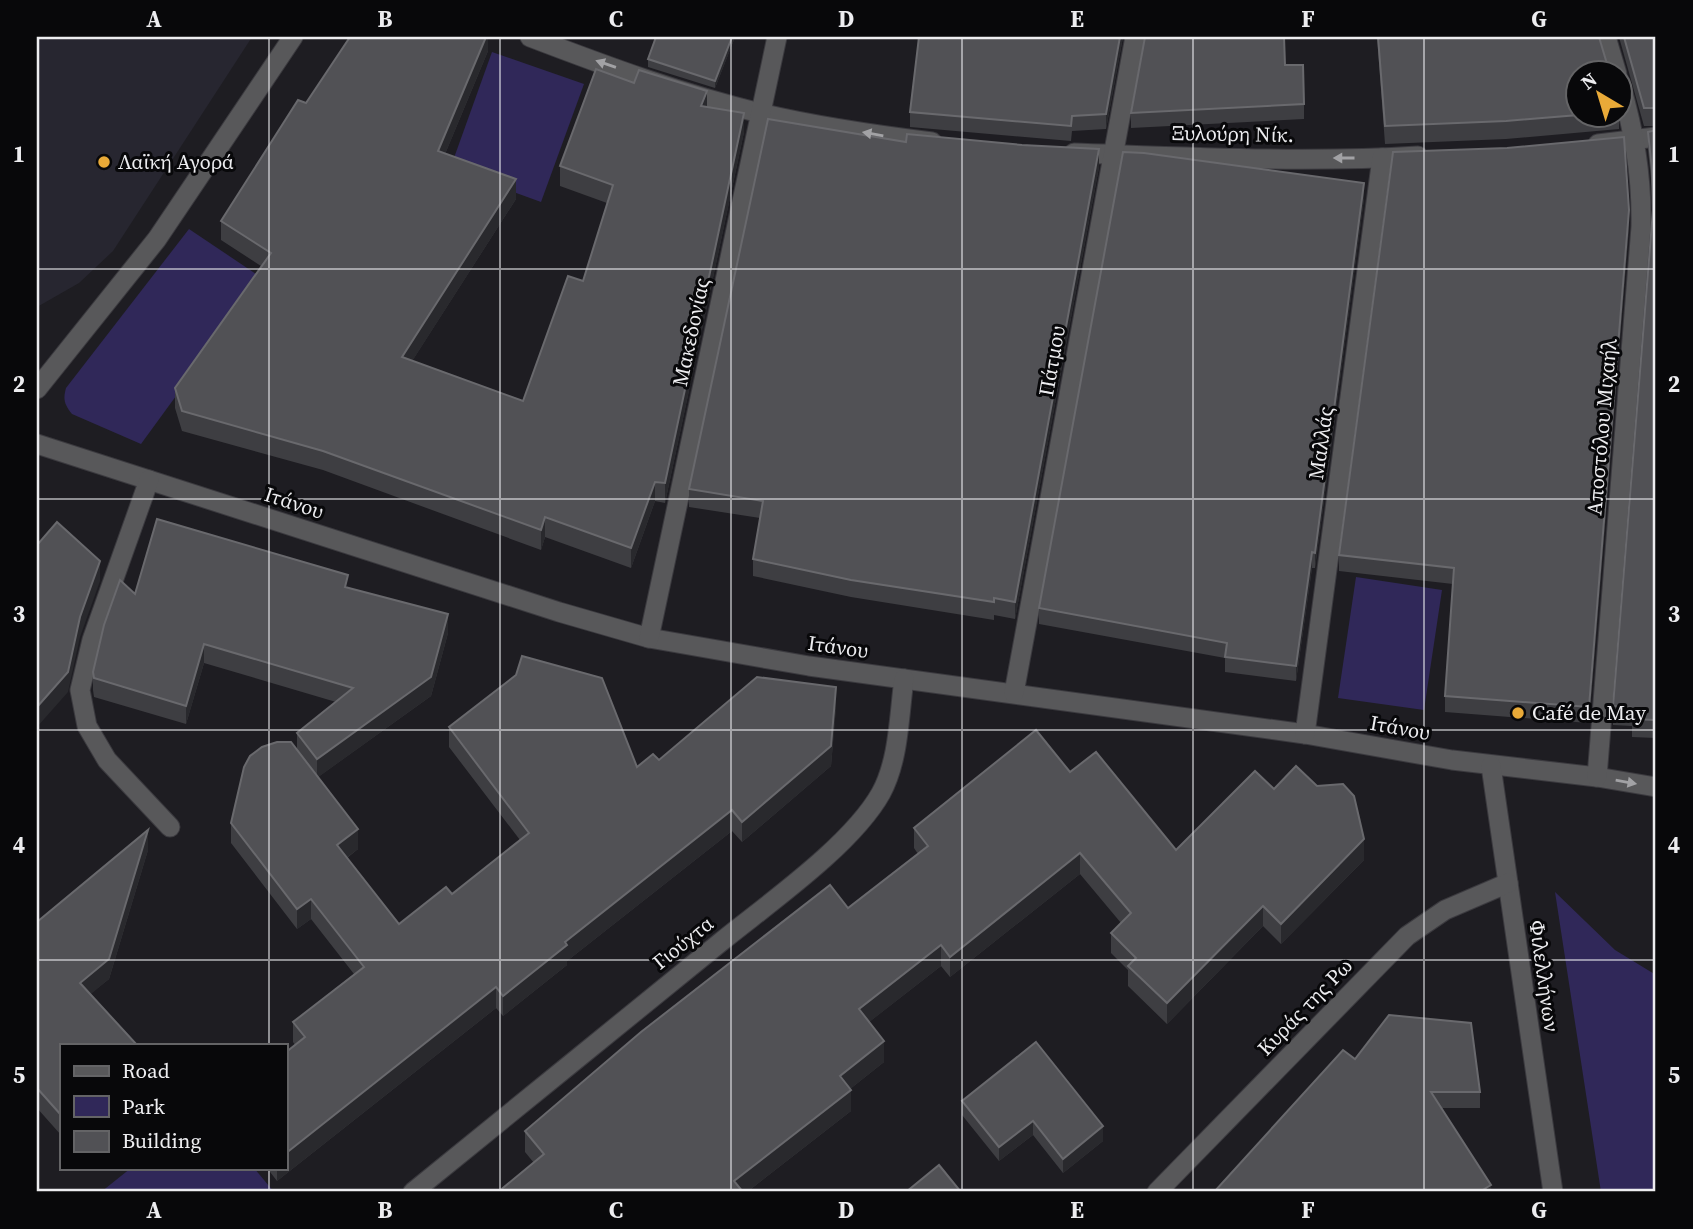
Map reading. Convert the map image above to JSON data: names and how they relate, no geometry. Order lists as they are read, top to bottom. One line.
{"streets":{"street":["Ξυλούρη Νίκ.","Μακεδονίας","Πάτμου","Αποστόλου Μιχαήλ","Μαλλάς","Ιτάνου","Γιούχτα","Φιλελλήνων","Κυράς της Ρω"]},"crossings":[["Ξυλούρη Νίκ.","Πάτμου"],["Ξυλούρη Νίκ.","Μαλλάς"],["Μακεδονίας","Ιτάνου"],["Πάτμου","Ιτάνου"],["Αποστόλου Μιχαήλ","Ιτάνου"],["Μαλλάς","Ιτάνου"],["Ιτάνου","Γιούχτα"],["Ιτάνου","Φιλελλήνων"],["Φιλελλήνων","Κυράς της Ρω"]],"one_way":["Ξυλούρη Νίκ."],"places":["Λαϊκή Αγορά","Café de May"],"legend":["Road","Park","Building"],"north":"top left","grid":{"columns":["A","B","C","D","E","F","G"],"rows":["1","2","3","4","5"]}}
